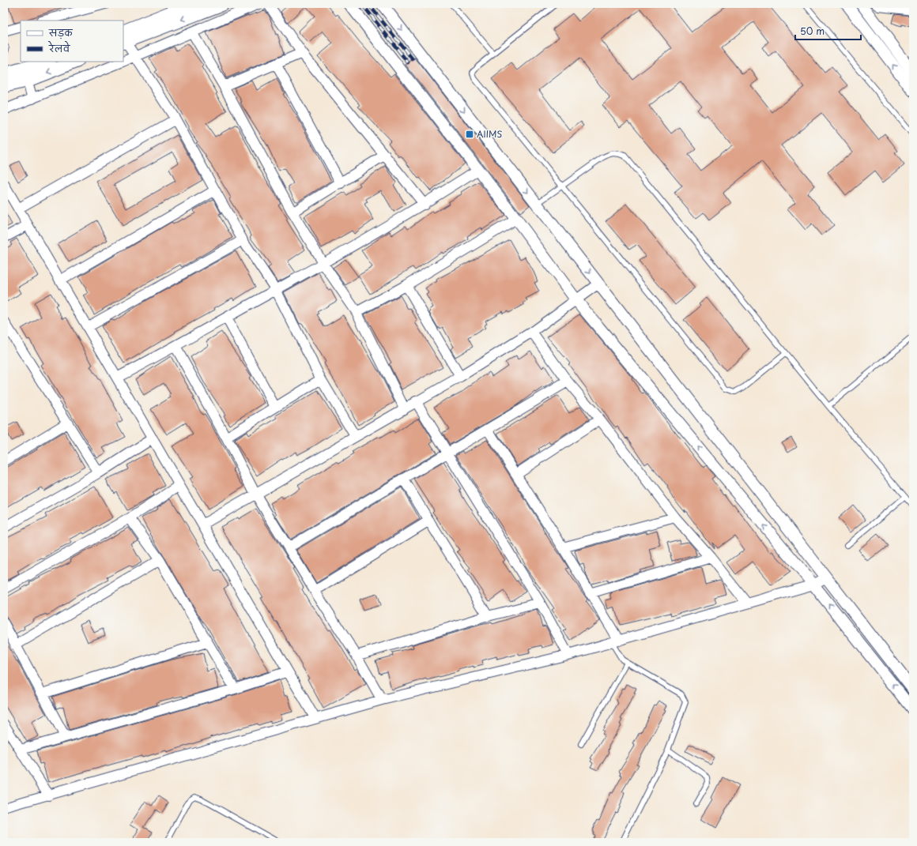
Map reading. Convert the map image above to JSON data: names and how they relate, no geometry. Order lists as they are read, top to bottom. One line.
{"places":{"transit":["AIIMS"]},"legend":["सड़क","रेलवे"],"scale_bar":"50 m"}
